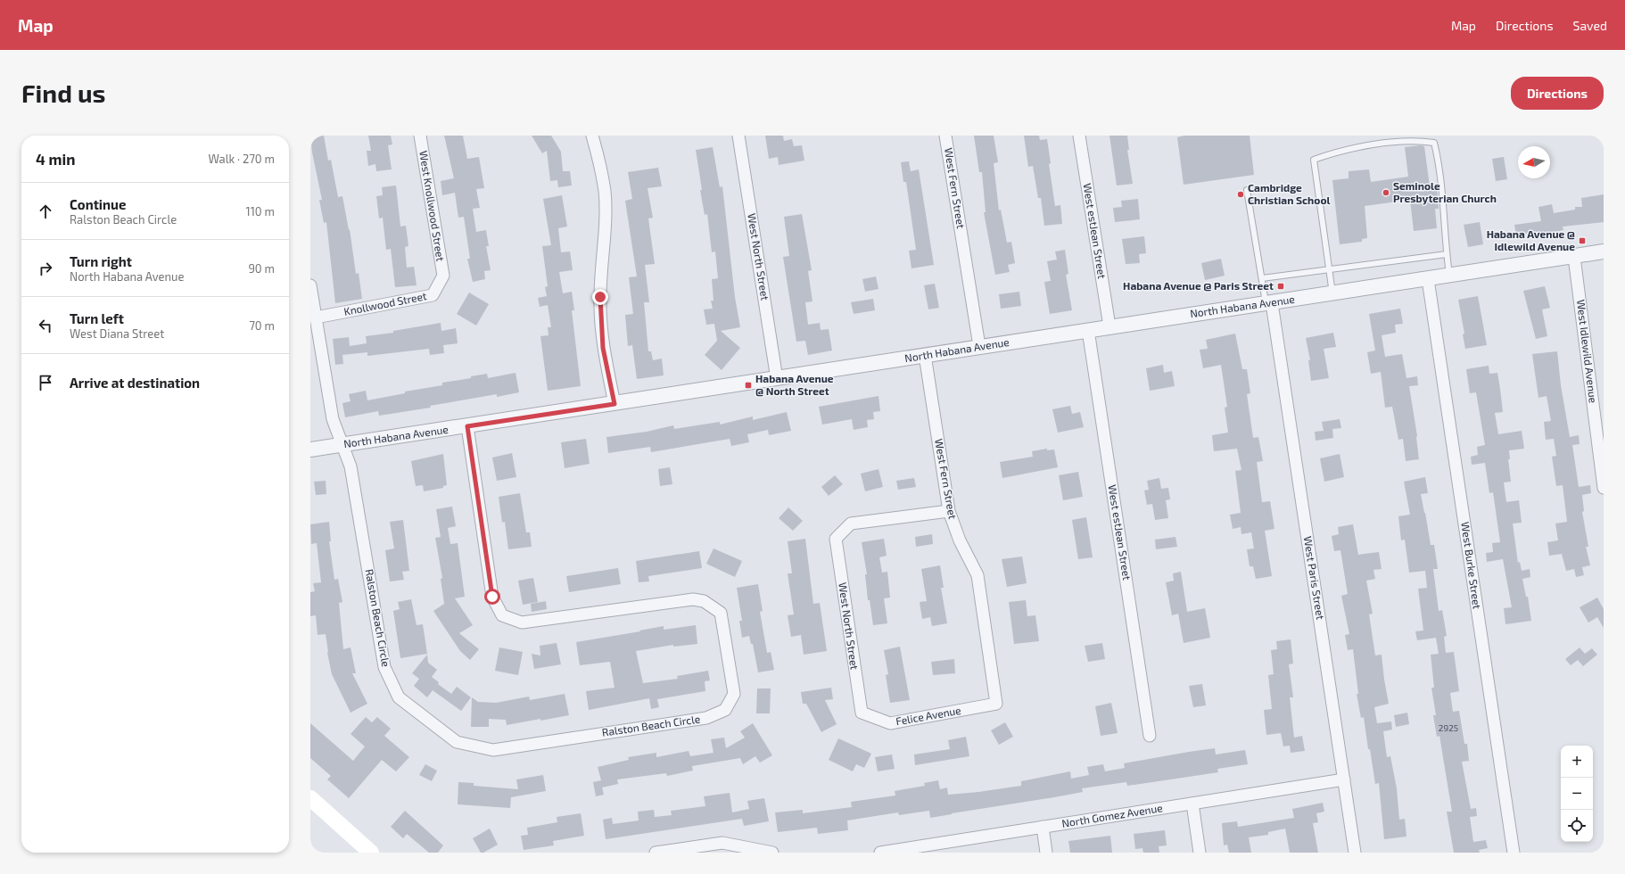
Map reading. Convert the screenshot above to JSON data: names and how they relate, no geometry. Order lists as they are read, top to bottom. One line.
{"streets":{"street":["West Fern Street","West Knollwood Street","West estJean Street","West North Street","Knollwood Street","North Habana Avenue","West Idlewild Avenue","West Burke Street","West Paris Street","Ralston Beach Circle","Felice Avenue","North Gomez Avenue"]},"crossings":[["West Fern Street","West North Street"],["West Fern Street","North Habana Avenue"],["West Fern Street","Felice Avenue"],["West Knollwood Street","Knollwood Street"],["West estJean Street","North Habana Avenue"],["West North Street","North Habana Avenue"],["West North Street","Felice Avenue"],["Knollwood Street","Ralston Beach Circle"],["North Habana Avenue","West Idlewild Avenue"],["North Habana Avenue","West Burke Street"],["North Habana Avenue","West Paris Street"],["North Habana Avenue","Ralston Beach Circle"],["West Paris Street","North Gomez Avenue"]],"places":{"other":["Seminole Presbyterian Church","Cambridge Christian School"],"transit":["Habana Avenue @ Idlewild Avenue","Habana Avenue @ Paris Street","Habana Avenue @ North Street"]},"house_numbers":["2925"],"north":"left","page":{"header":"Map","nav":["Map","Directions","Saved"],"buttons":"Directions","title":"Find us","heading":["4 min","Walk · 270 m"],"list":[["Continue","Ralston Beach Circle","110 m"],["Turn right","North Habana Avenue","90 m"],["Turn left","West Diana Street","70 m"],"Arrive at destination"],"map_buttons":["+","−"]}}
